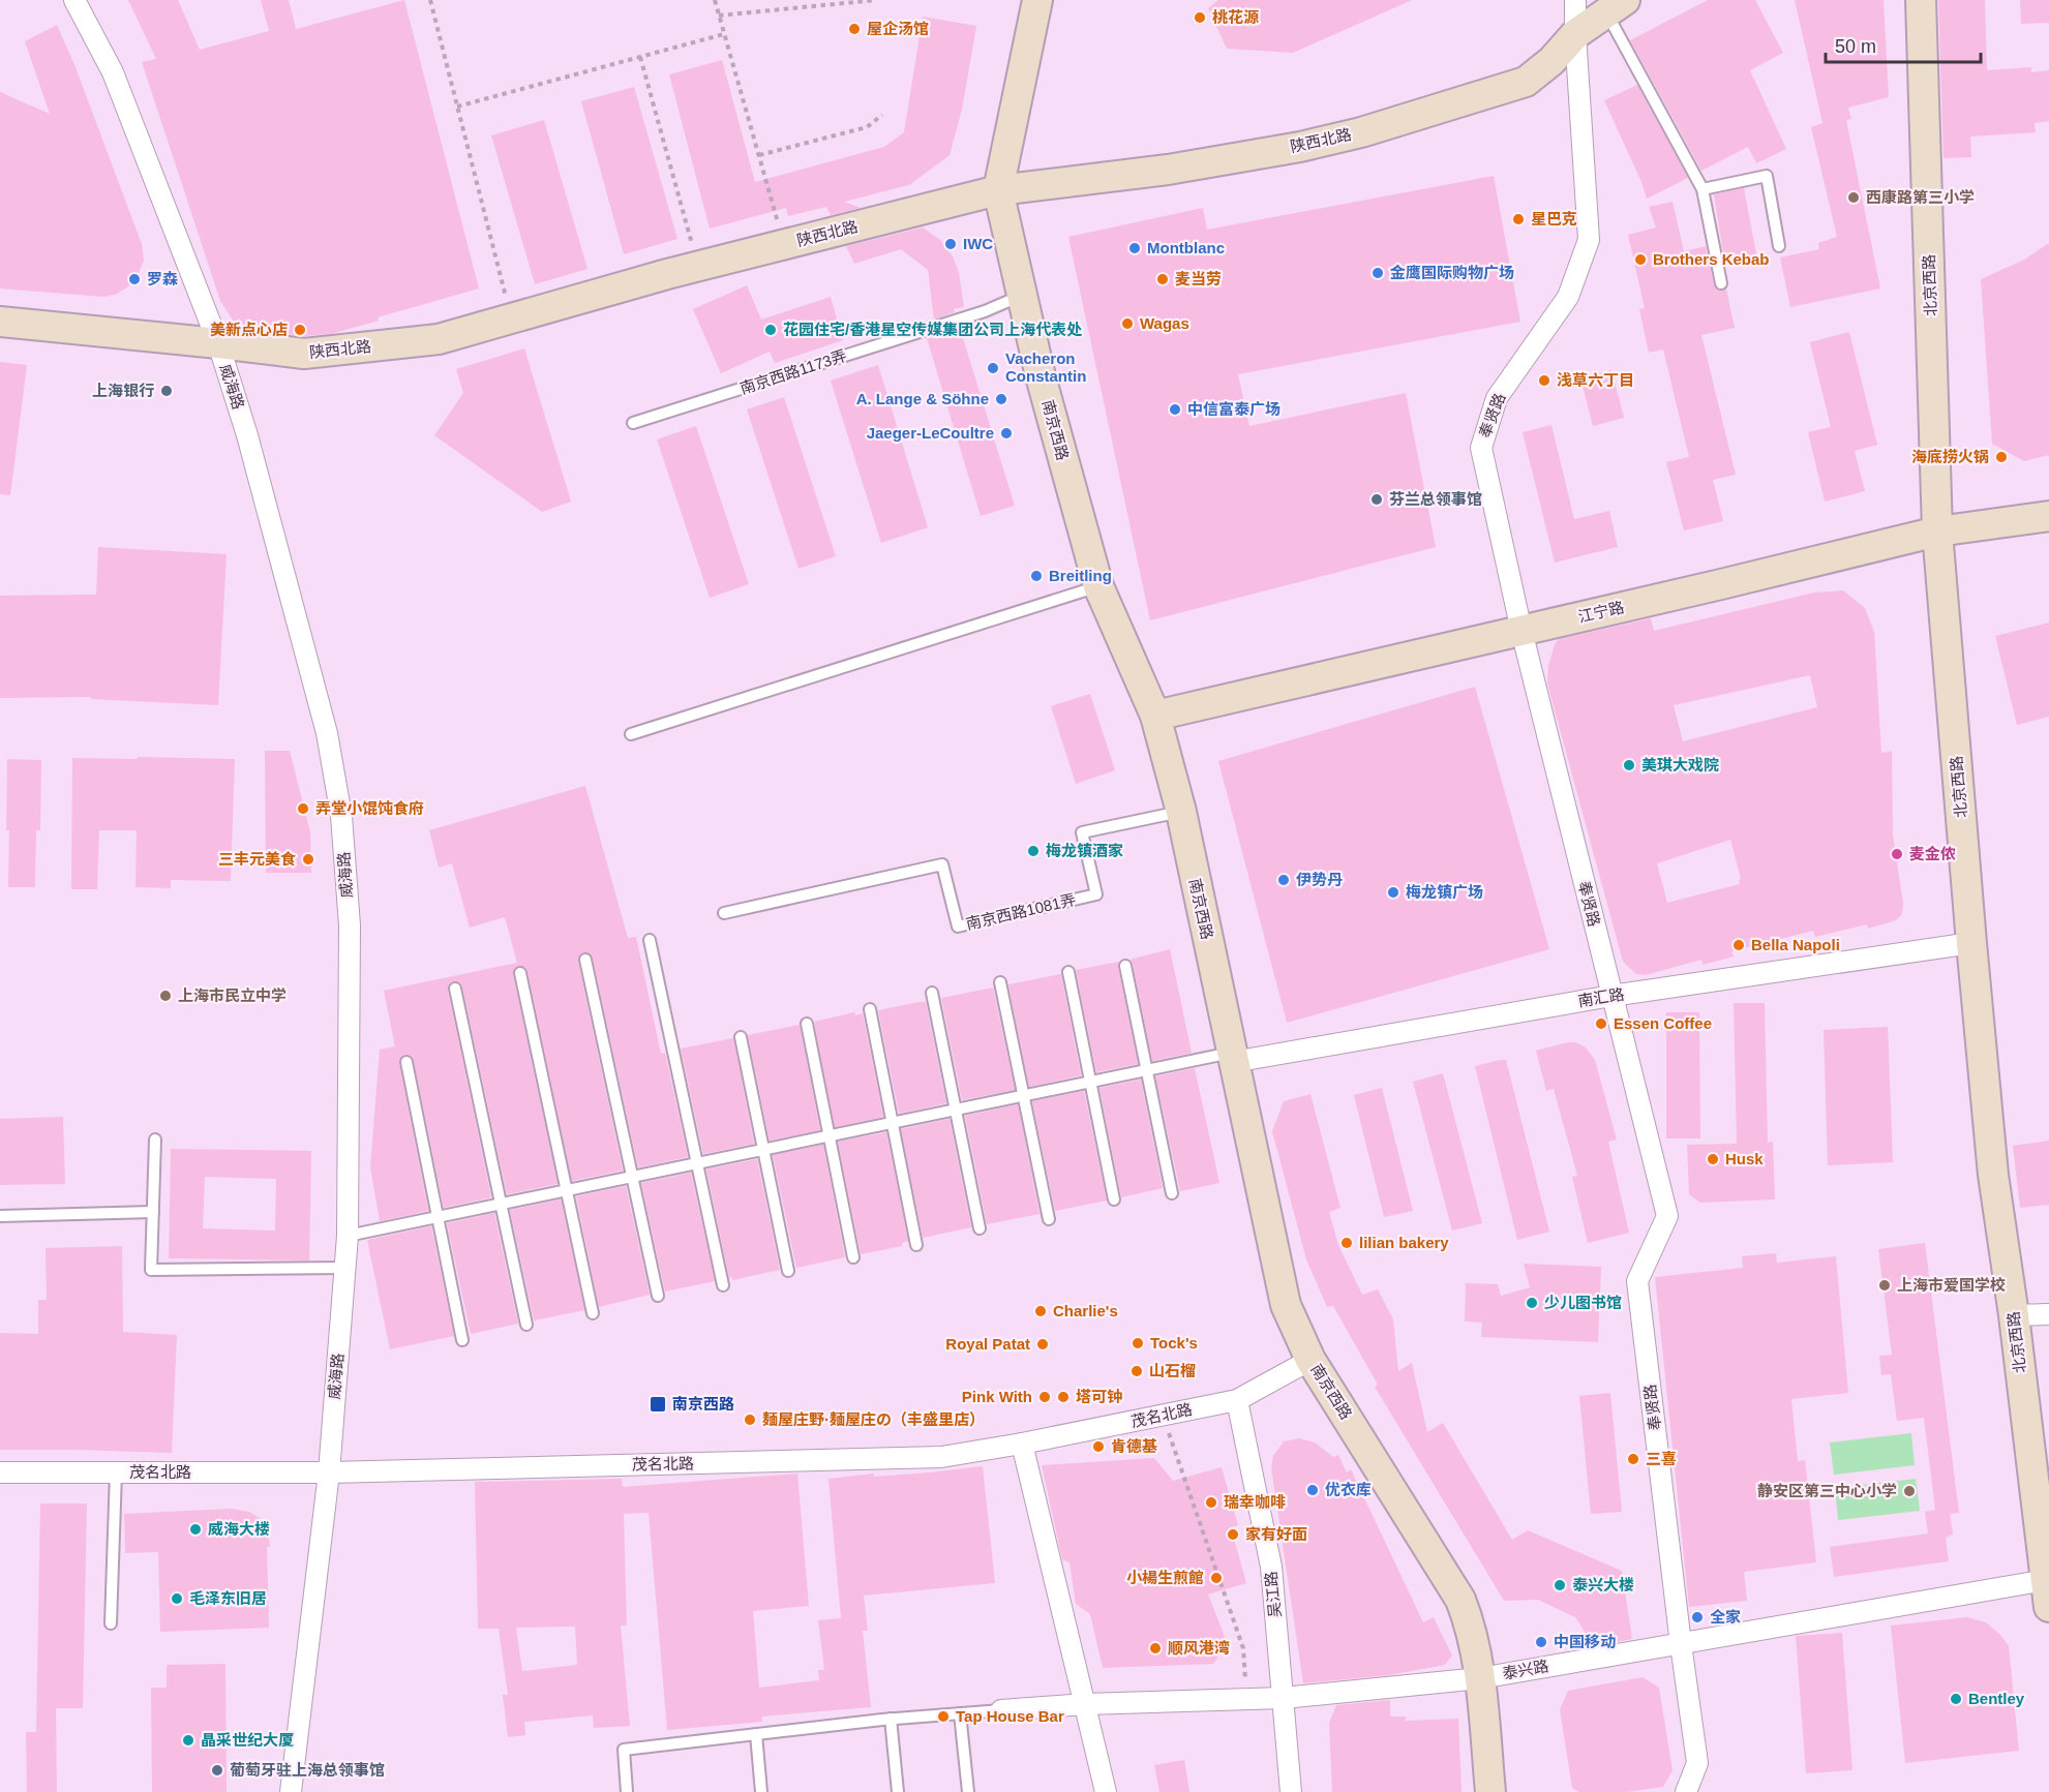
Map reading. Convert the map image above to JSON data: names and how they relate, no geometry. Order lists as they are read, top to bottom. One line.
{"streets":{"main road":["陕西北路","北京西路","南京西路","江宁路"],"street":["威海路","奉贤路","南汇路","茂名北路","吴江路","泰兴路"],"lane":["南京西路1173弄","南京西路1081弄"]},"crossings":[["陕西北路","威海路"],["陕西北路","奉贤路"],["陕西北路","南京西路"],["北京西路","江宁路"],["北京西路","南汇路"],["北京西路","泰兴路"],["南京西路1173弄","南京西路"],["威海路","茂名北路"],["奉贤路","江宁路"],["奉贤路","南汇路"],["奉贤路","泰兴路"],["南京西路","江宁路"],["南京西路","南京西路1081弄"],["南京西路","南汇路"],["南京西路","茂名北路"],["南京西路","泰兴路"],["茂名北路","吴江路"],["吴江路","泰兴路"]],"places":{"other":["桃花源","屋企汤馆","西康路第三小学","星巴克","IWC","Montblanc","Brothers Kebab","金鹰国际购物广场","罗森","麦当劳","Wagas","美新点心店","花园住宅/香港星空传媒集团公司上海代表处","Vacheron Constantin","浅草六丁目","上海银行","A. Lange & Söhne","中信富泰广场","Jaeger-LeCoultre","海底捞火锅","芬兰总领事馆","Breitling","美琪大戏院","弄堂小馄饨食府","梅龙镇酒家","麦金侬","三丰元美食","伊势丹","梅龙镇广场","Bella Napoli","上海市民立中学","Essen Coffee","Husk","lilian bakery","上海市爱国学校","少儿图书馆","Charlie's","Tock's","Royal Patat","山石榴","Pink With","塔可钟","麺屋庄野·麺屋庄の（丰盛里店）","肯德基","三喜","优衣库","静安区第三中心小学","瑞幸咖啡","威海大楼","家有好面","小楊生煎館","泰兴大楼","毛泽东旧居","全家","中国移动","顺风港湾","Bentley","Tap House Bar","晶采世纪大厦","葡萄牙驻上海总领事馆"],"transit":["南京西路"]},"scale_bar":"50 m"}
